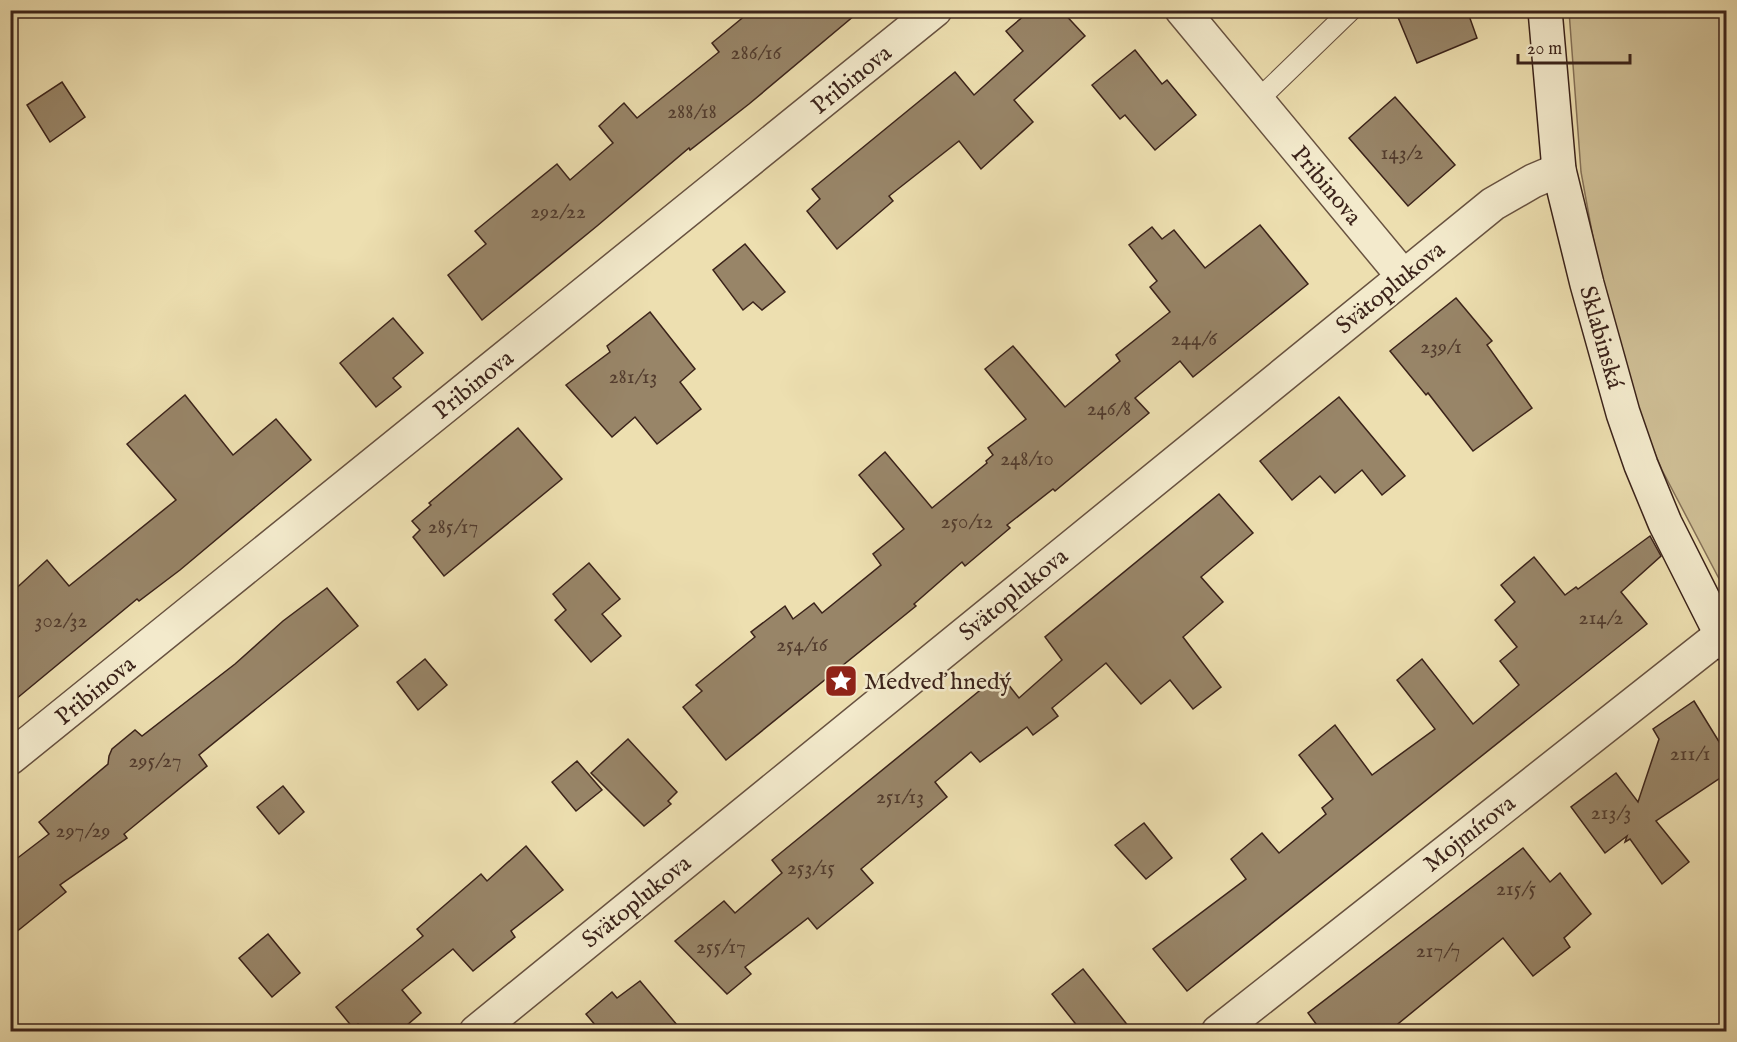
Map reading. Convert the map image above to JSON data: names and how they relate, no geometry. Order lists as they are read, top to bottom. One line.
{"streets":{"street":["Pribinova","Svätoplukova","Sklabinská","Mojmírova"]},"crossings":[["Pribinova","Svätoplukova"],["Svätoplukova","Sklabinská"],["Sklabinská","Mojmírova"]],"places":{"place":["Medveď hnedý"]},"house_numbers":["286/16","288/18","143/2","292/22","244/6","239/1","281/13","246/8","248/10","250/12","285/17","214/2","302/32","254/16","211/1","295/27","251/13","213/3","297/29","253/15","215/5","255/17","217/7"],"scale_bar":"20 m"}
